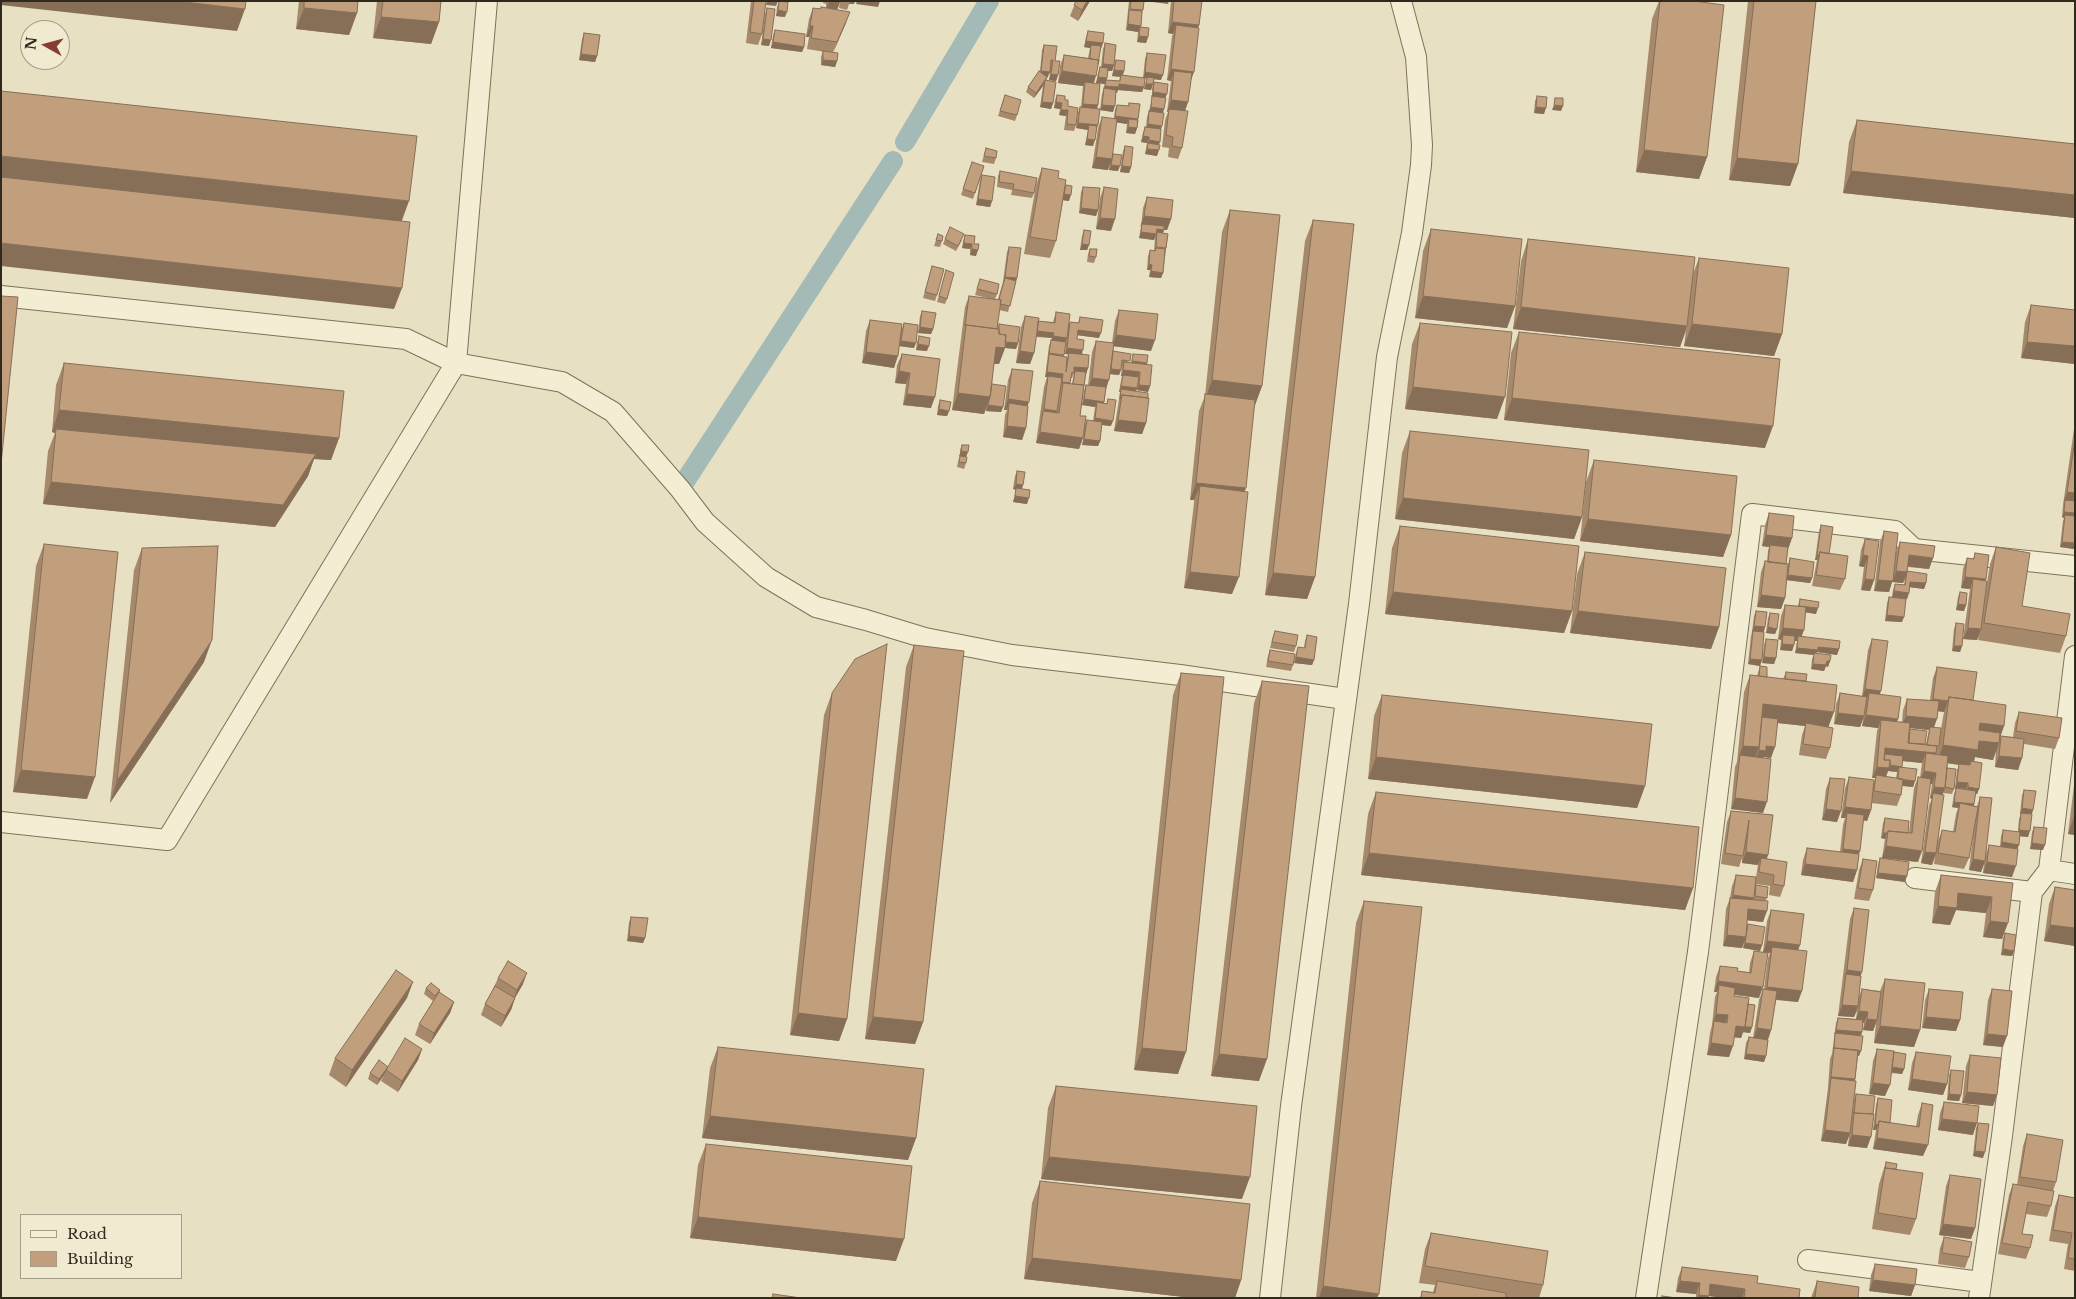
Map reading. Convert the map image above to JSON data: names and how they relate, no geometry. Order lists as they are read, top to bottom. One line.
{"legend":["Road","Building"],"north":"left"}
